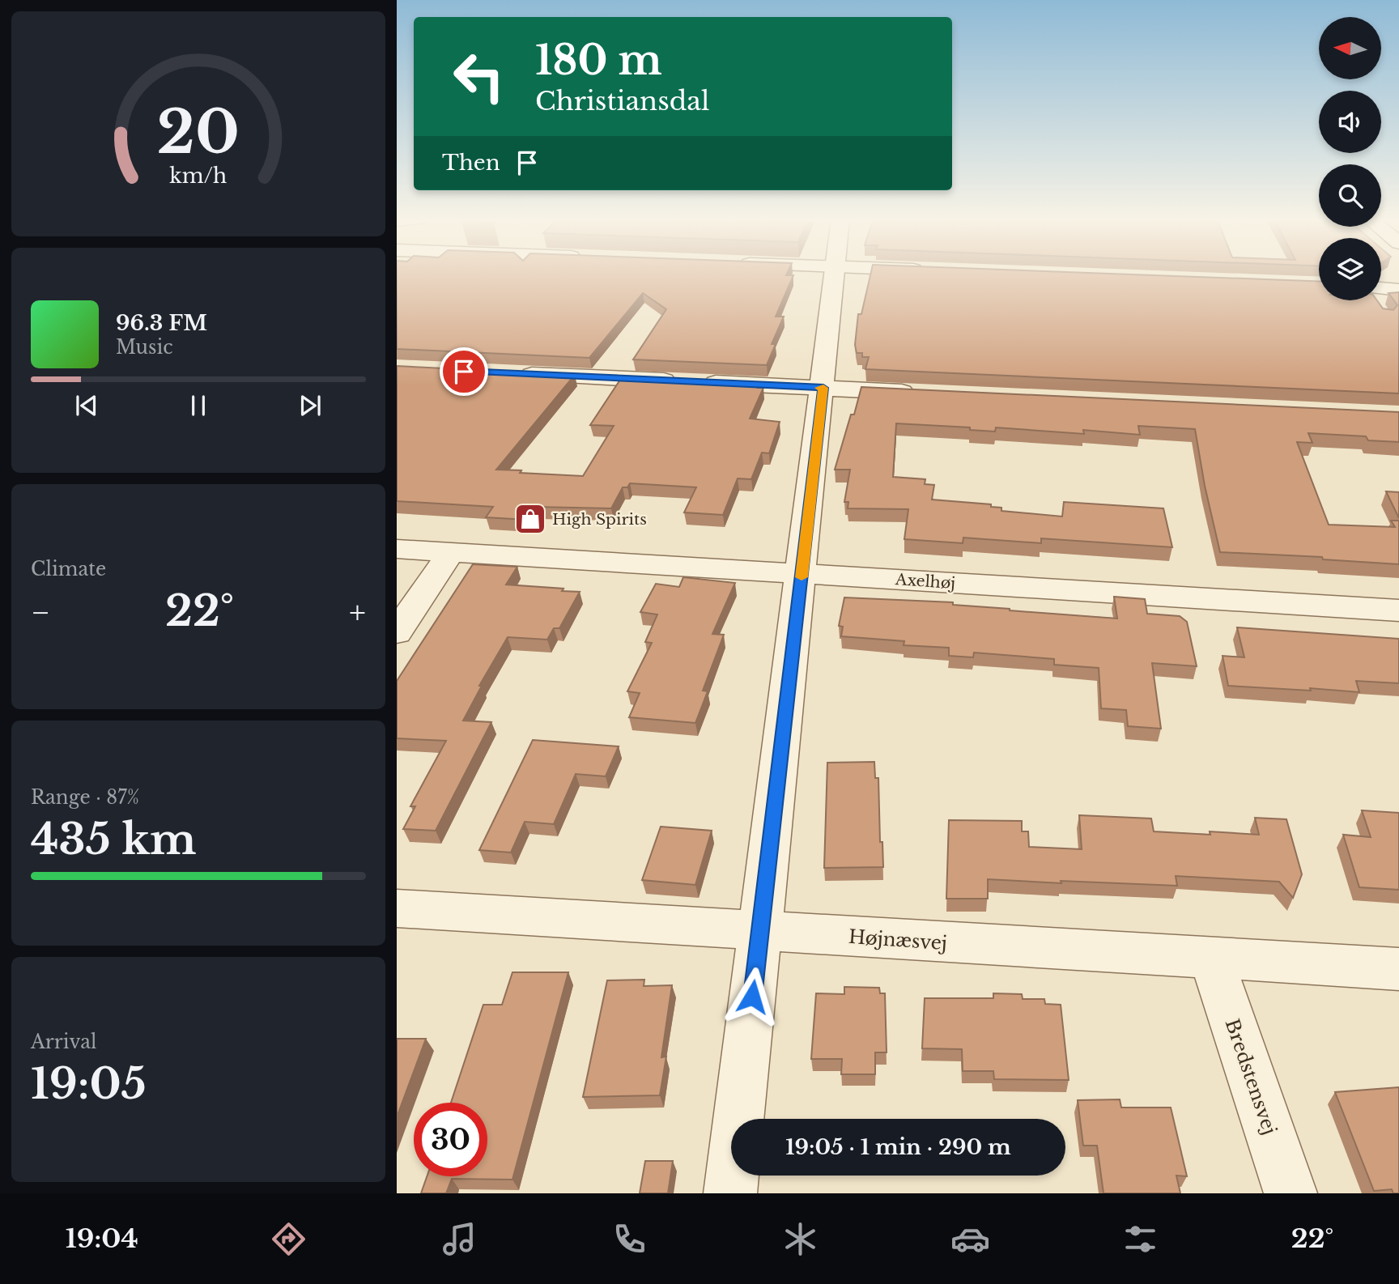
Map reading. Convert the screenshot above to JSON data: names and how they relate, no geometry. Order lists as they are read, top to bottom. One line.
{"streets":{"street":["Axelhøj","Højnæsvej","Bredstensvej"]},"crossings":[["Højnæsvej","Bredstensvej"]],"places":{"shop":["High Spirits"]},"north":"left","page":{"turn":["180 m","Christiansdal"],"then":"Then","song":["96.3 FM","Music"],"tile":["Climate",["Range · 87%","435 km"],["Arrival","19:05"]],"heat":["−","22°","+"],"limit":"30","trip":"19:05 · 1 min · 290 m","tabs":["19:04","22°"],"gauge":["20","km/h"]}}
